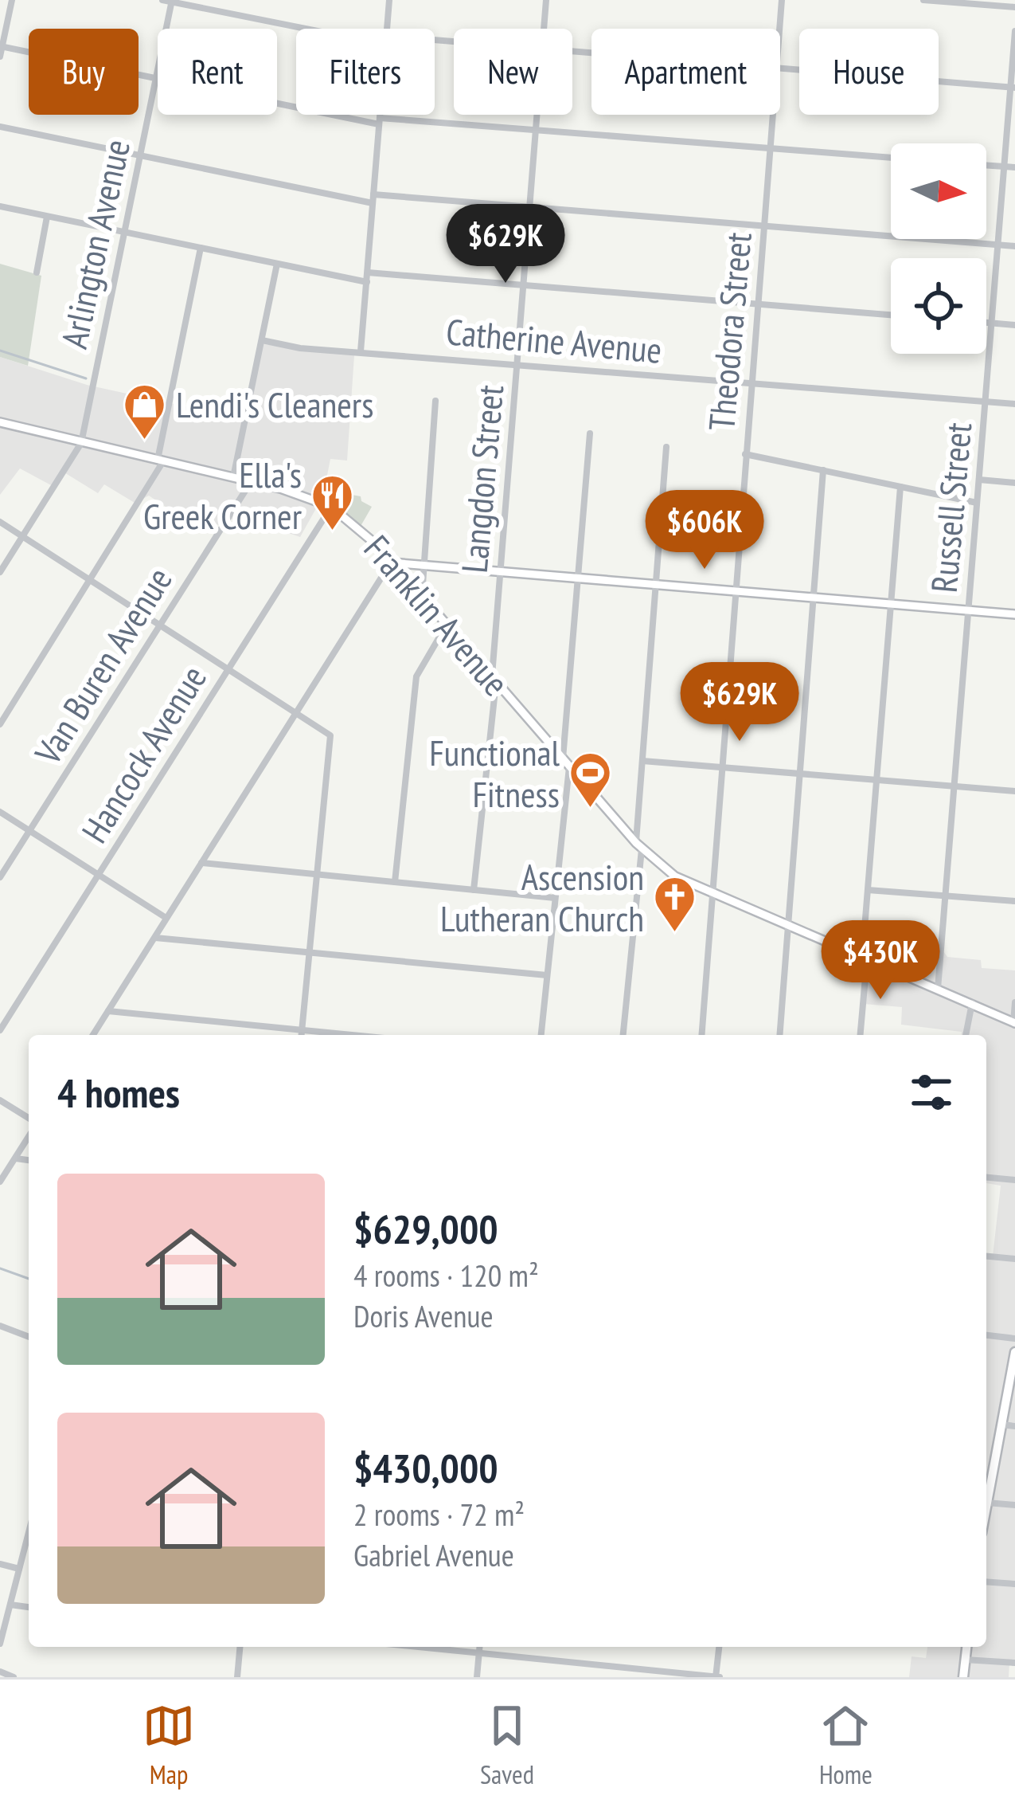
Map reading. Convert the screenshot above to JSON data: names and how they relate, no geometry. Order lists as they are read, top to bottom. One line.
{"streets":{"main road":["Franklin Avenue"],"street":["Arlington Avenue","Theodora Street","Catherine Avenue","Langdon Street","Russell Street","Van Buren Avenue","Hancock Avenue"]},"crossings":[["Arlington Avenue","Franklin Avenue"],["Theodora Street","Catherine Avenue"],["Theodora Street","Franklin Avenue"],["Catherine Avenue","Langdon Street"],["Catherine Avenue","Russell Street"],["Langdon Street","Franklin Avenue"],["Russell Street","Franklin Avenue"],["Franklin Avenue","Van Buren Avenue"],["Franklin Avenue","Hancock Avenue"]],"places":{"shop":["Lendi's Cleaners"],"restaurant":["Ella's Greek Corner"],"sports":["Functional Fitness"],"church":["Ascension Lutheran Church"]},"north":"right","page":{"chip":["Buy","Rent","Filters","New","Apartment","House"],"price":["$629K","$606K","$629K","$430K"],"heading":"4 homes","list":[{"name":"$629,000","note":"4 rooms · 120 m² · Doris Avenue"},{"name":"$430,000","note":"2 rooms · 72 m² · Gabriel Avenue"}],"tabs":["Map","Saved","Home"]}}
